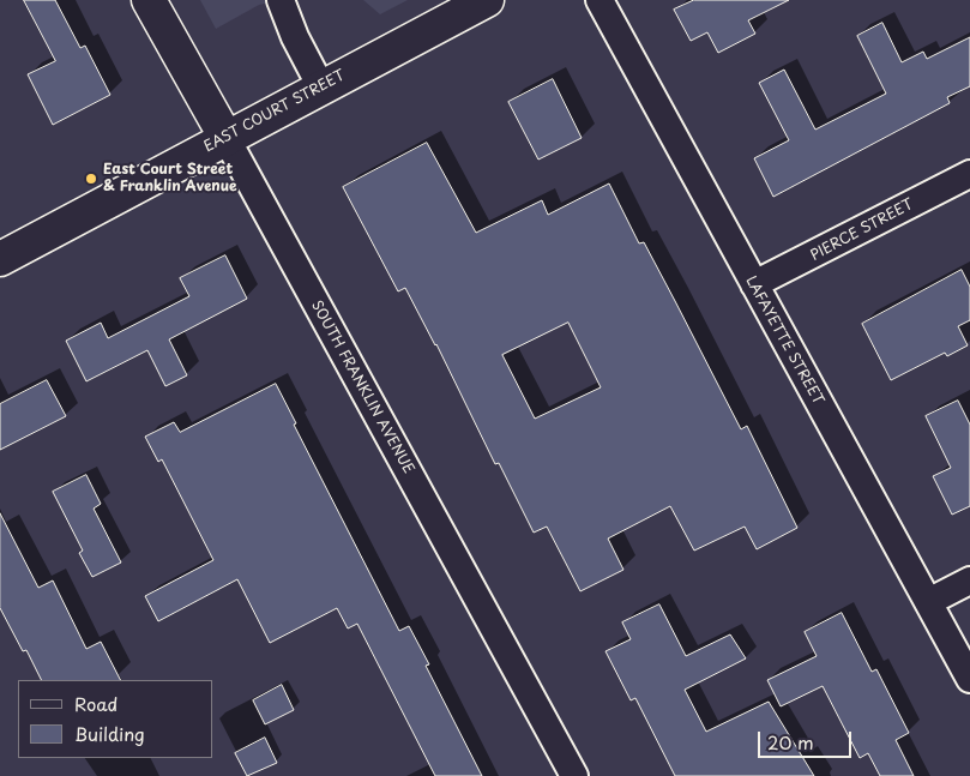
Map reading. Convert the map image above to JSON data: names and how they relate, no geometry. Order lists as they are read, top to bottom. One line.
{"streets":{"main road":["EAST COURT STREET","SOUTH FRANKLIN AVENUE"],"street":["PIERCE STREET","LAFAYETTE STREET"]},"crossings":[["EAST COURT STREET","SOUTH FRANKLIN AVENUE"],["PIERCE STREET","LAFAYETTE STREET"]],"places":["East Court Street & Franklin Avenue"],"legend":["Road","Building"],"scale_bar":"20 m"}
